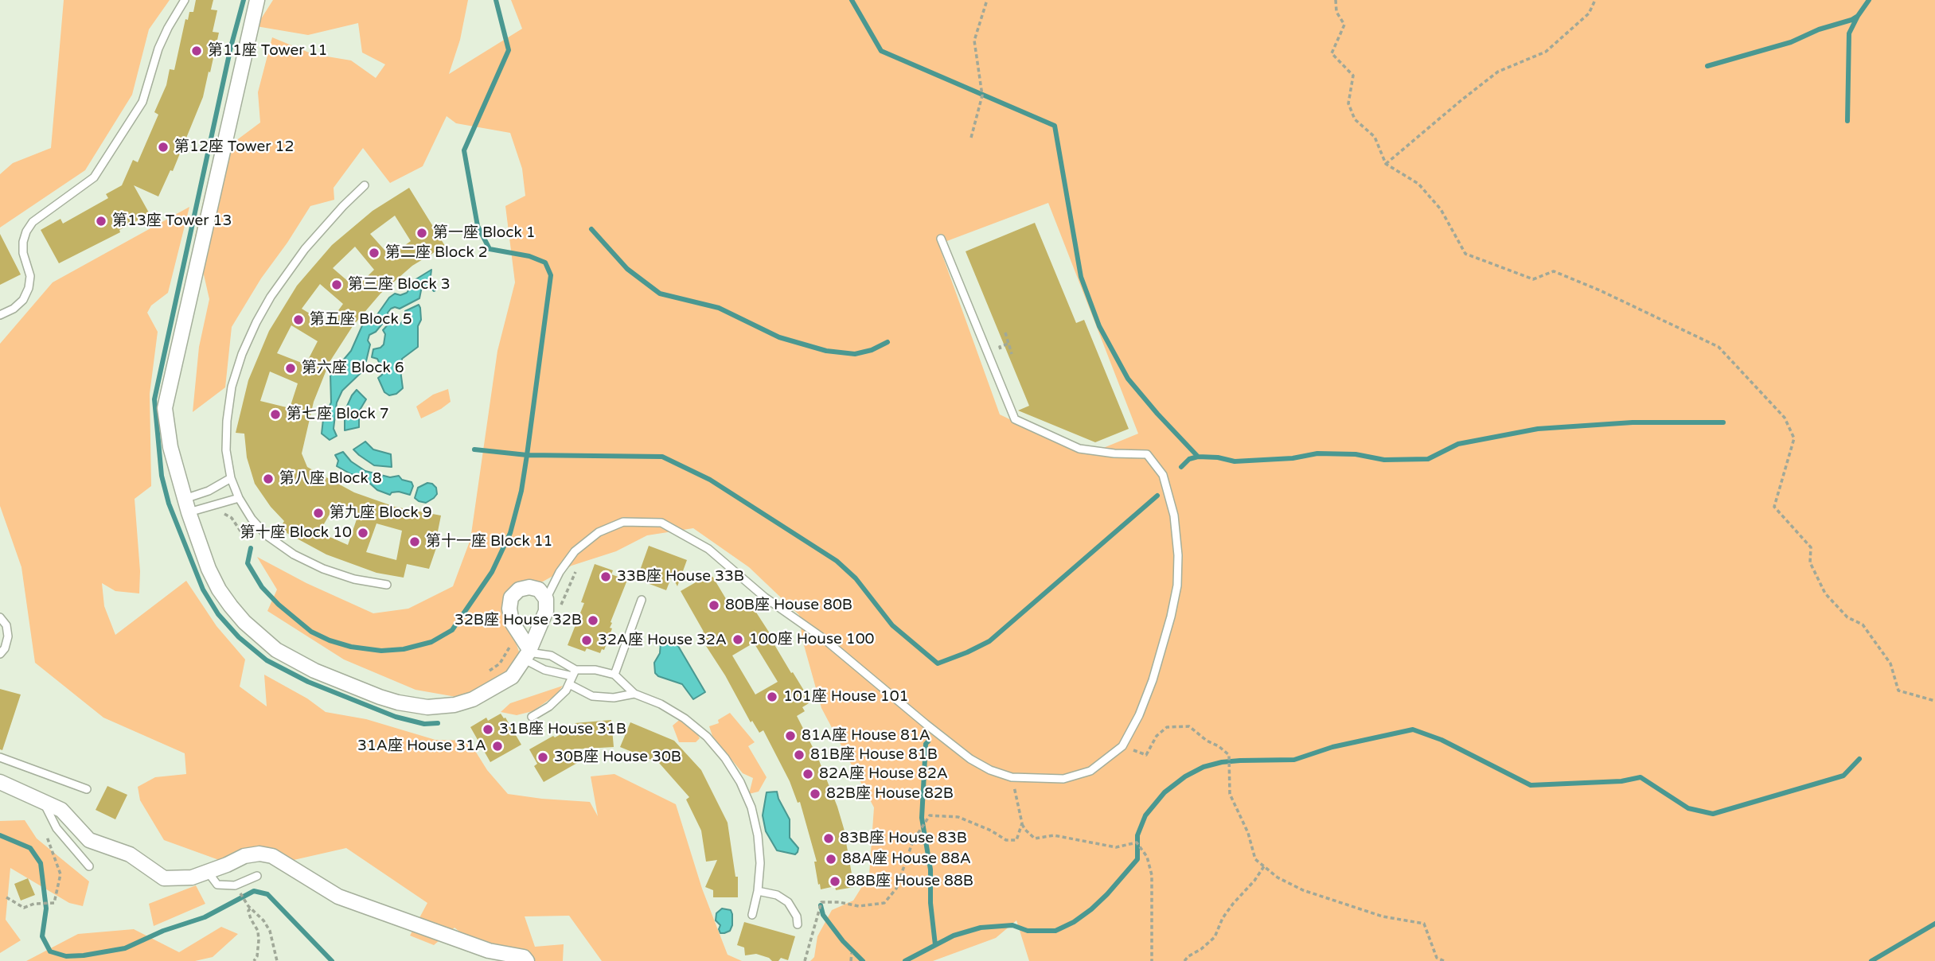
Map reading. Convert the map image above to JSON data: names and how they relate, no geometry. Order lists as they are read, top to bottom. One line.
{"places":["第11座 Tower 11","第12座 Tower 12","第13座 Tower 13","第一座 Block 1","第二座 Block 2","第三座 Block 3","第五座 Block 5","第六座 Block 6","第七座 Block 7","第八座 Block 8","第九座 Block 9","第十座 Block 10","第十一座 Block 11","33B座 House 33B","80B座 House 80B","32B座 House 32B","100座 House 100","32A座 House 32A","101座 House 101","31B座 House 31B","81A座 House 81A","31A座 House 31A","81B座 House 81B","30B座 House 30B","82A座 House 82A","82B座 House 82B","83B座 House 83B","88A座 House 88A","88B座 House 88B"]}
